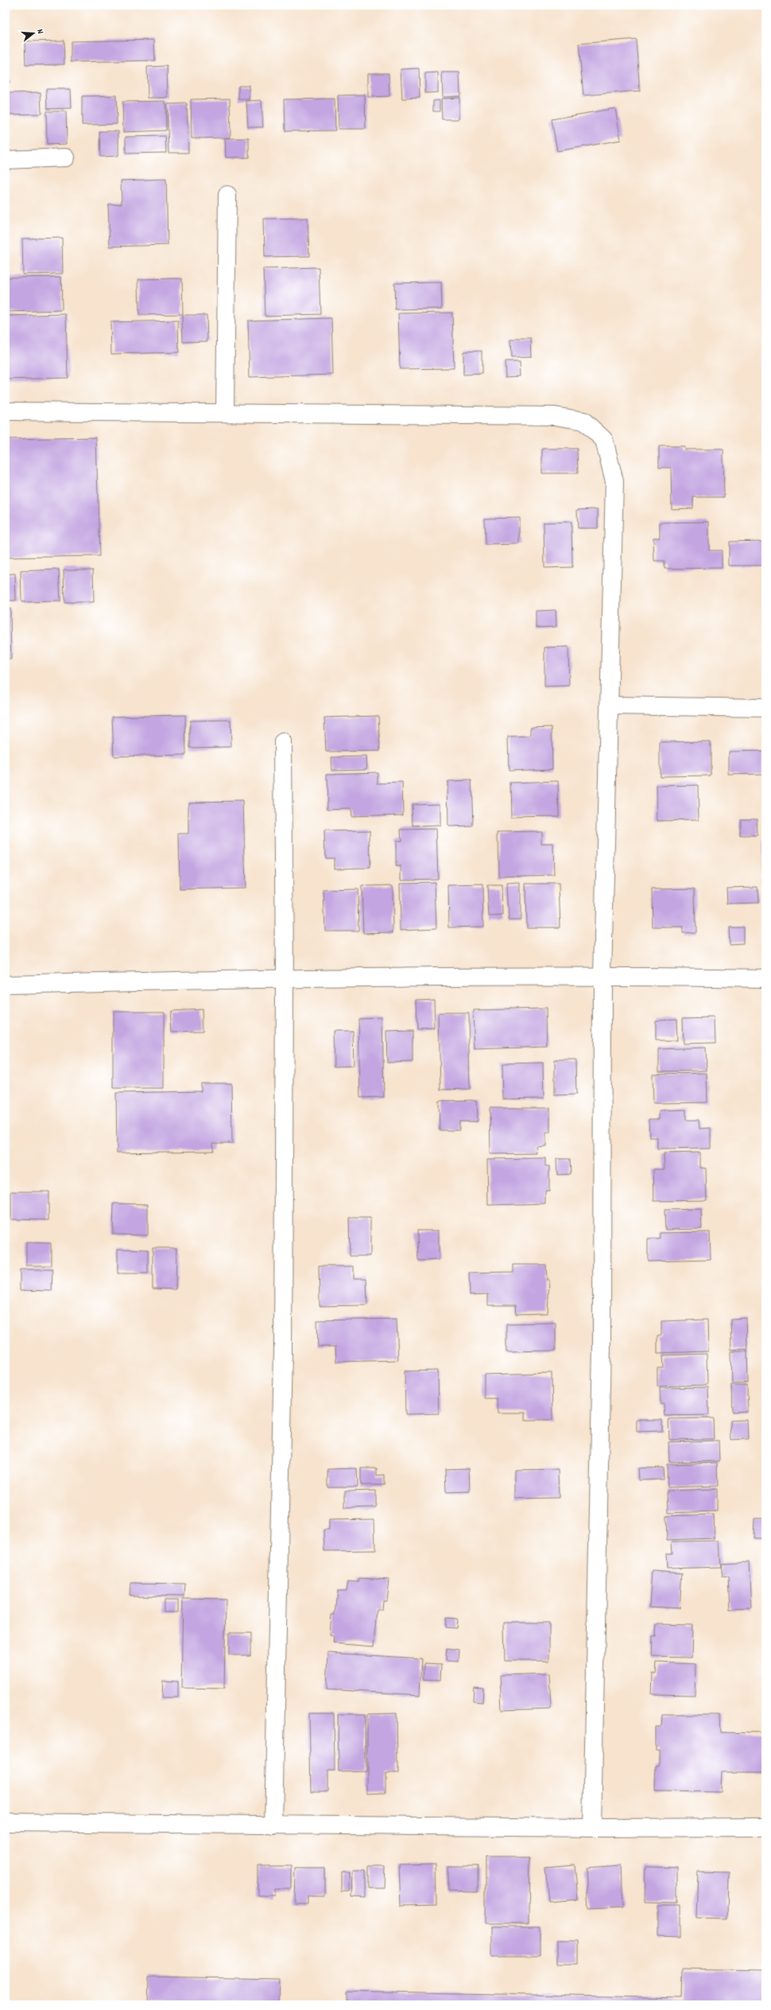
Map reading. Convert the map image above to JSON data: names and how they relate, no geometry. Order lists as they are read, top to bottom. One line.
{"north":"right"}
